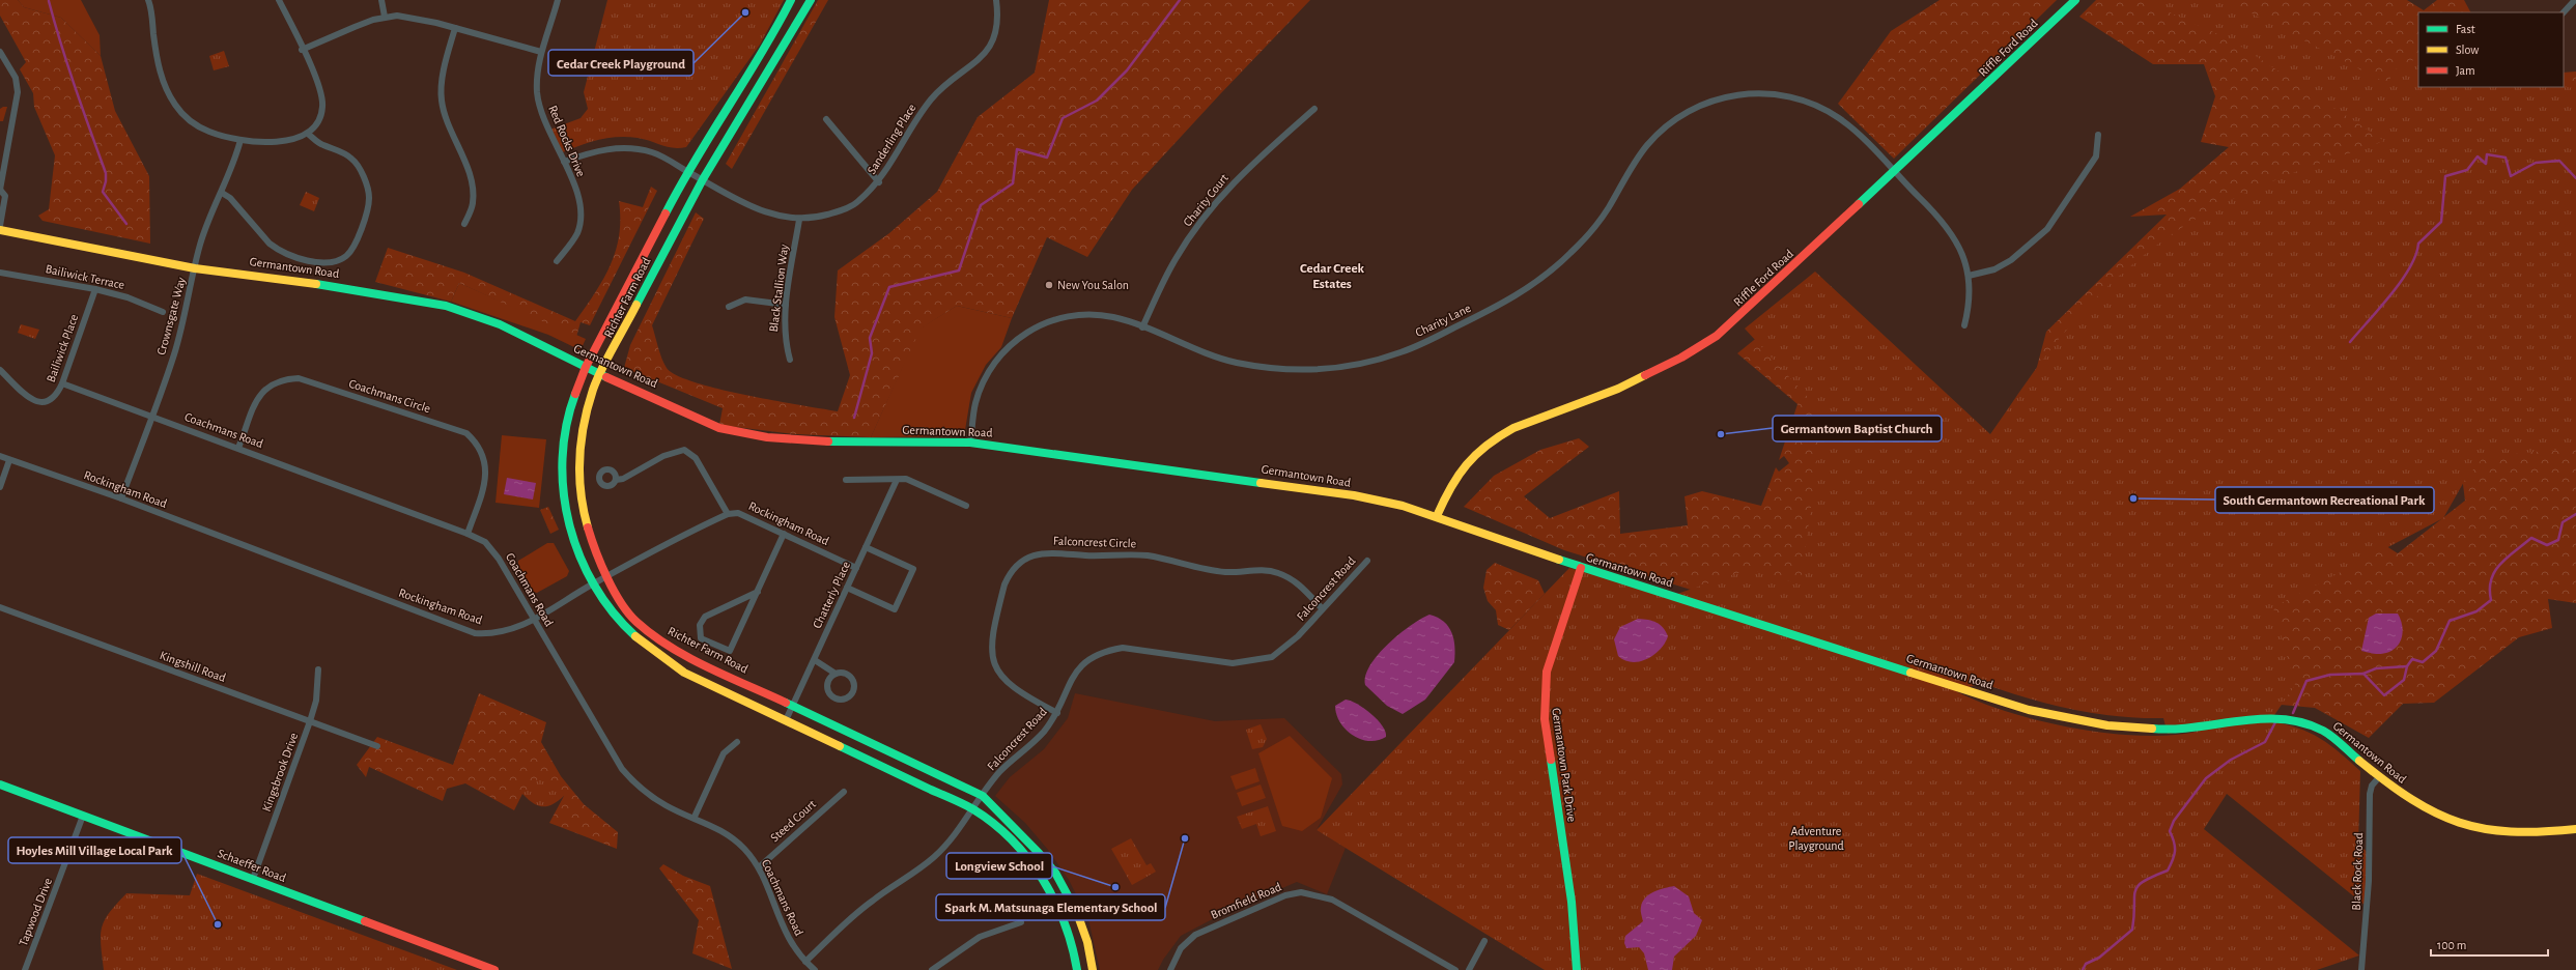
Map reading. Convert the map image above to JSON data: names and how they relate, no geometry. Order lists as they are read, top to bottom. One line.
{"streets":{"main road":["Riffle Ford Road","Germantown Road","Richter Farm Road","Germantown Park Drive","Schaeffer Road"],"street":["Sanderling Place","Red Rocks Drive","Charity Court","Bailiwick Terrace","Black Stallion Way","Crownsgate Way","Charity Lane","Bailiwick Place","Coachmans Circle","Coachmans Road","Rockingham Road","Falconcrest Circle","Falconcrest Road","Chatterly Place","Kingshill Road","Kingsbrook Drive","Steed Court","Black Rock Road","Bromfield Road","Tapwood Drive"]},"crossings":[["Riffle Ford Road","Germantown Road"],["Riffle Ford Road","Charity Lane"],["Sanderling Place","Red Rocks Drive"],["Sanderling Place","Black Stallion Way"],["Sanderling Place","Richter Farm Road"],["Charity Court","Charity Lane"],["Germantown Road","Richter Farm Road"],["Germantown Road","Crownsgate Way"],["Germantown Road","Charity Lane"],["Germantown Road","Germantown Park Drive"],["Germantown Road","Black Rock Road"],["Bailiwick Terrace","Bailiwick Place"],["Richter Farm Road","Rockingham Road"],["Richter Farm Road","Falconcrest Road"],["Richter Farm Road","Chatterly Place"],["Crownsgate Way","Coachmans Road"],["Crownsgate Way","Rockingham Road"],["Bailiwick Place","Coachmans Road"],["Coachmans Circle","Coachmans Road"],["Coachmans Road","Rockingham Road"],["Coachmans Road","Falconcrest Road"],["Coachmans Road","Steed Court"],["Rockingham Road","Chatterly Place"],["Falconcrest Circle","Falconcrest Road"],["Kingshill Road","Kingsbrook Drive"],["Kingsbrook Drive","Schaeffer Road"],["Schaeffer Road","Tapwood Drive"]],"districts":["Cedar Creek Estates"],"parks":["Adventure Playground"],"places":["Cedar Creek Playground","New You Salon","Germantown Baptist Church","South Germantown Recreational Park","Spark M. Matsunaga Elementary School","Longview School","Hoyles Mill Village Local Park"],"legend":["Fast","Slow","Jam"],"scale_bar":"100 m"}
